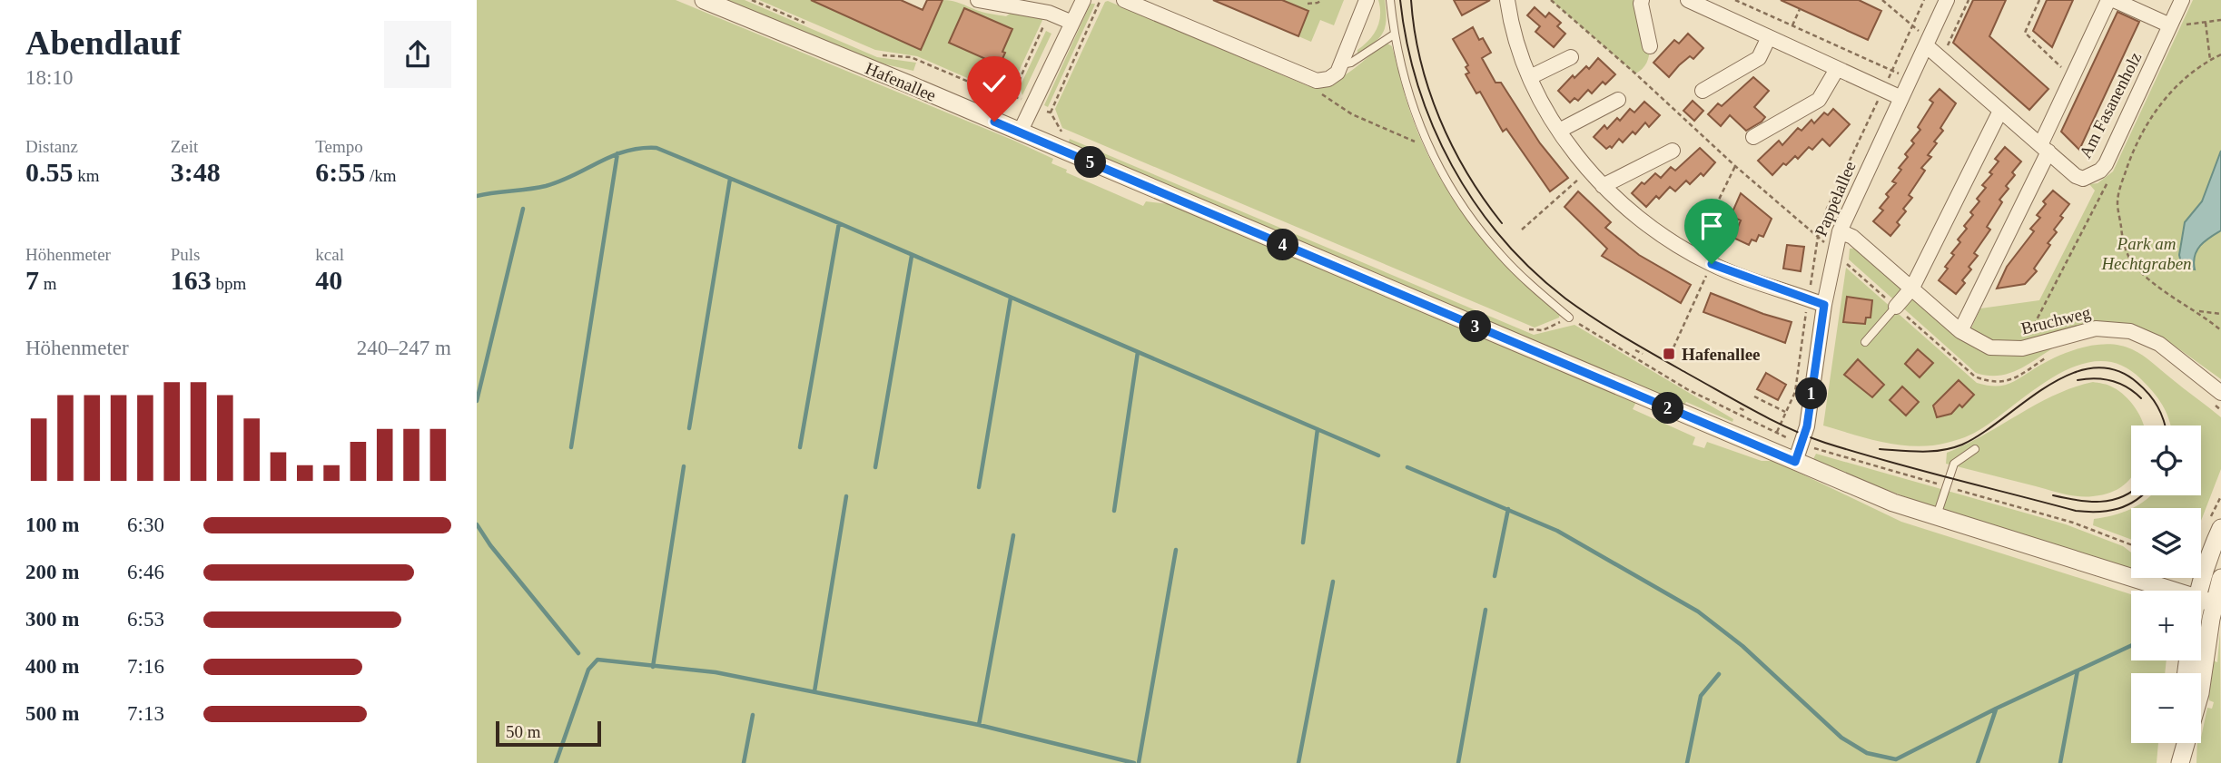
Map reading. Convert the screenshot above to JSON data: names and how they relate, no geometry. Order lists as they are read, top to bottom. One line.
{"streets":{"street":["Hafenallee","Am Fasanenholz","Pappelallee","Bruchweg"]},"crossings":[["Hafenallee","Pappelallee"],["Am Fasanenholz","Pappelallee"],["Pappelallee","Bruchweg"]],"parks":["Park am Hechtgraben"],"places":{"transit":["Hafenallee"]},"scale_bar":"50 m","page":{"heading":["Abendlauf","18:10"],"stats":[["Distanz","0.55 km"],["Zeit","3:48"],["Tempo","6:55 /km"],["Höhenmeter","7 m"],["Puls","163 bpm"],["kcal","40"]],"pins":["5","4","3","1","2"],"chart":["Höhenmeter","240–247 m"],"map_buttons":["+","−"],"list":[{"name":"100 m","note":"6:30"},{"name":"200 m","note":"6:46"},{"name":"300 m","note":"6:53"},{"name":"400 m","note":"7:16"},{"name":"500 m","note":"7:13"}],"scale":"50 m"}}
